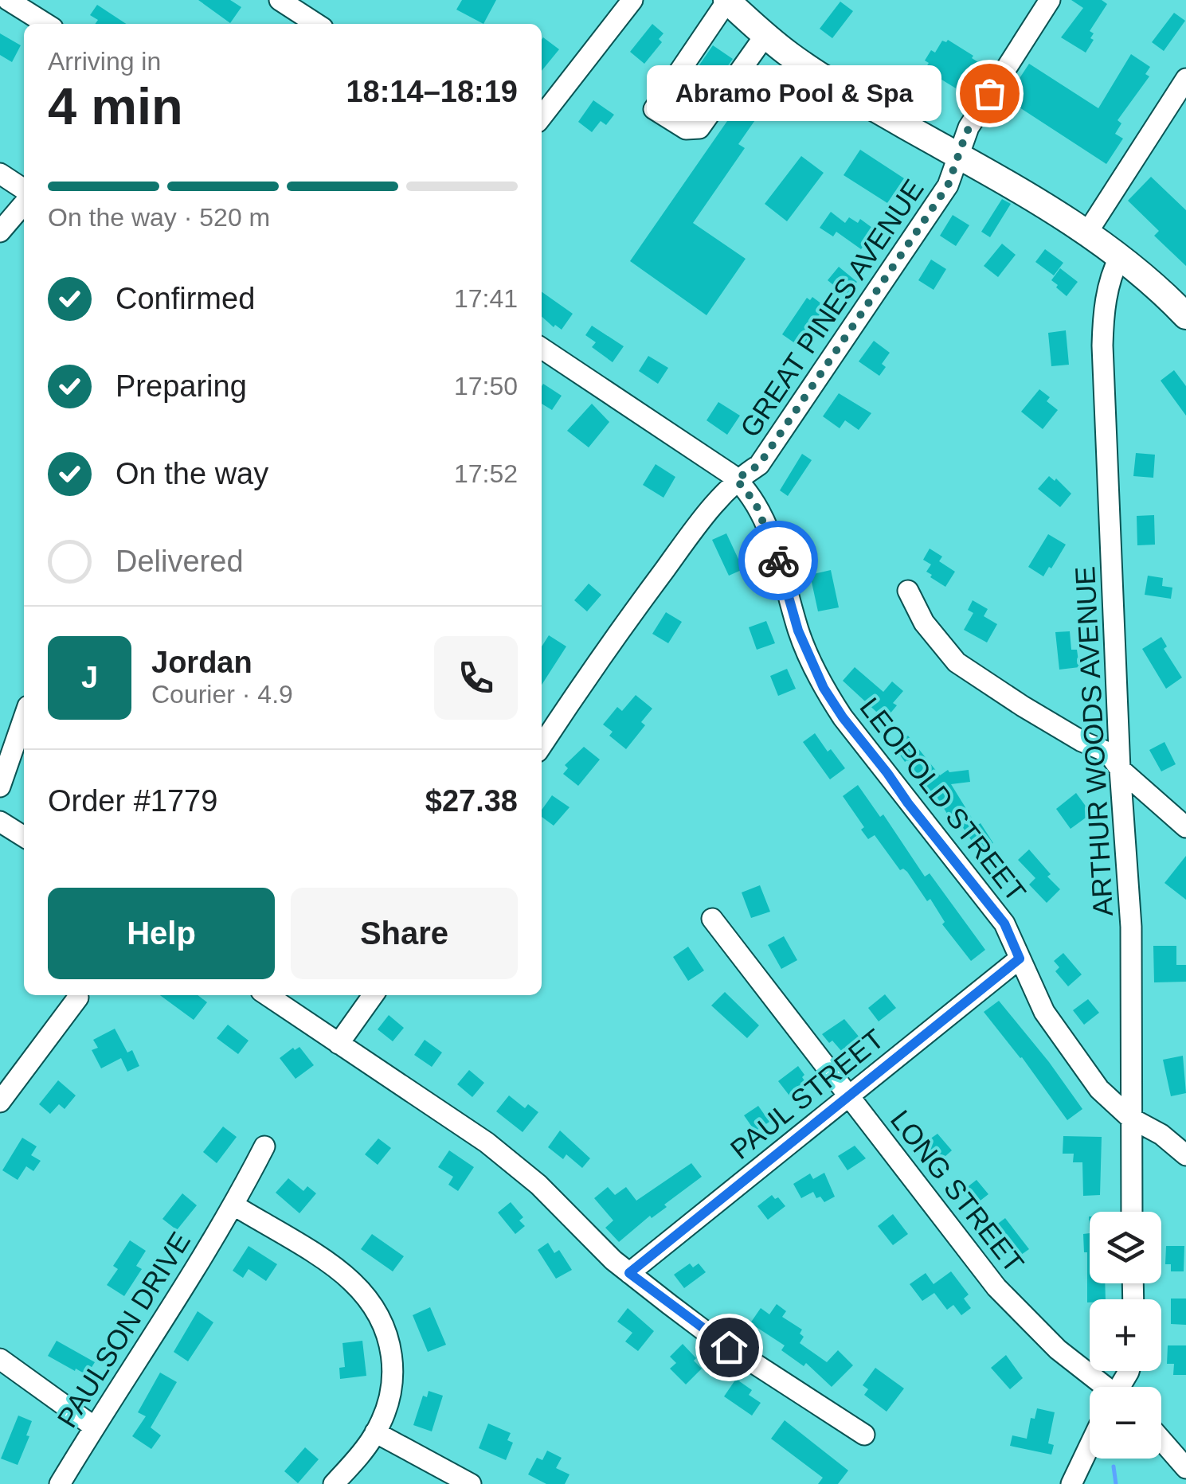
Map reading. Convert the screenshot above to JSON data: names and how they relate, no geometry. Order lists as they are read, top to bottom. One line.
{"streets":{"street":["GREAT PINES AVENUE","ARTHUR WOODS AVENUE","LEOPOLD STREET","PAUL STREET","LONG STREET","PAULSON DRIVE"]},"crossings":[["GREAT PINES AVENUE","LEOPOLD STREET"],["ARTHUR WOODS AVENUE","LEOPOLD STREET"],["LEOPOLD STREET","PAUL STREET"],["PAUL STREET","LONG STREET"]],"places":["Abramo Pool & Spa"],"page":{"heading":["4 min","Arriving in","18:14–18:19"],"panel":["Jordan","Courier · 4.9","Order #1779","$27.38"],"bubble":"Abramo Pool & Spa","bar":"On the way · 520 m","list":[["Confirmed","17:41"],["Preparing","17:50"],["On the way","17:52"],"Delivered"],"round":"J","buttons":["Help","Share"],"map_buttons":["+","−"]}}
